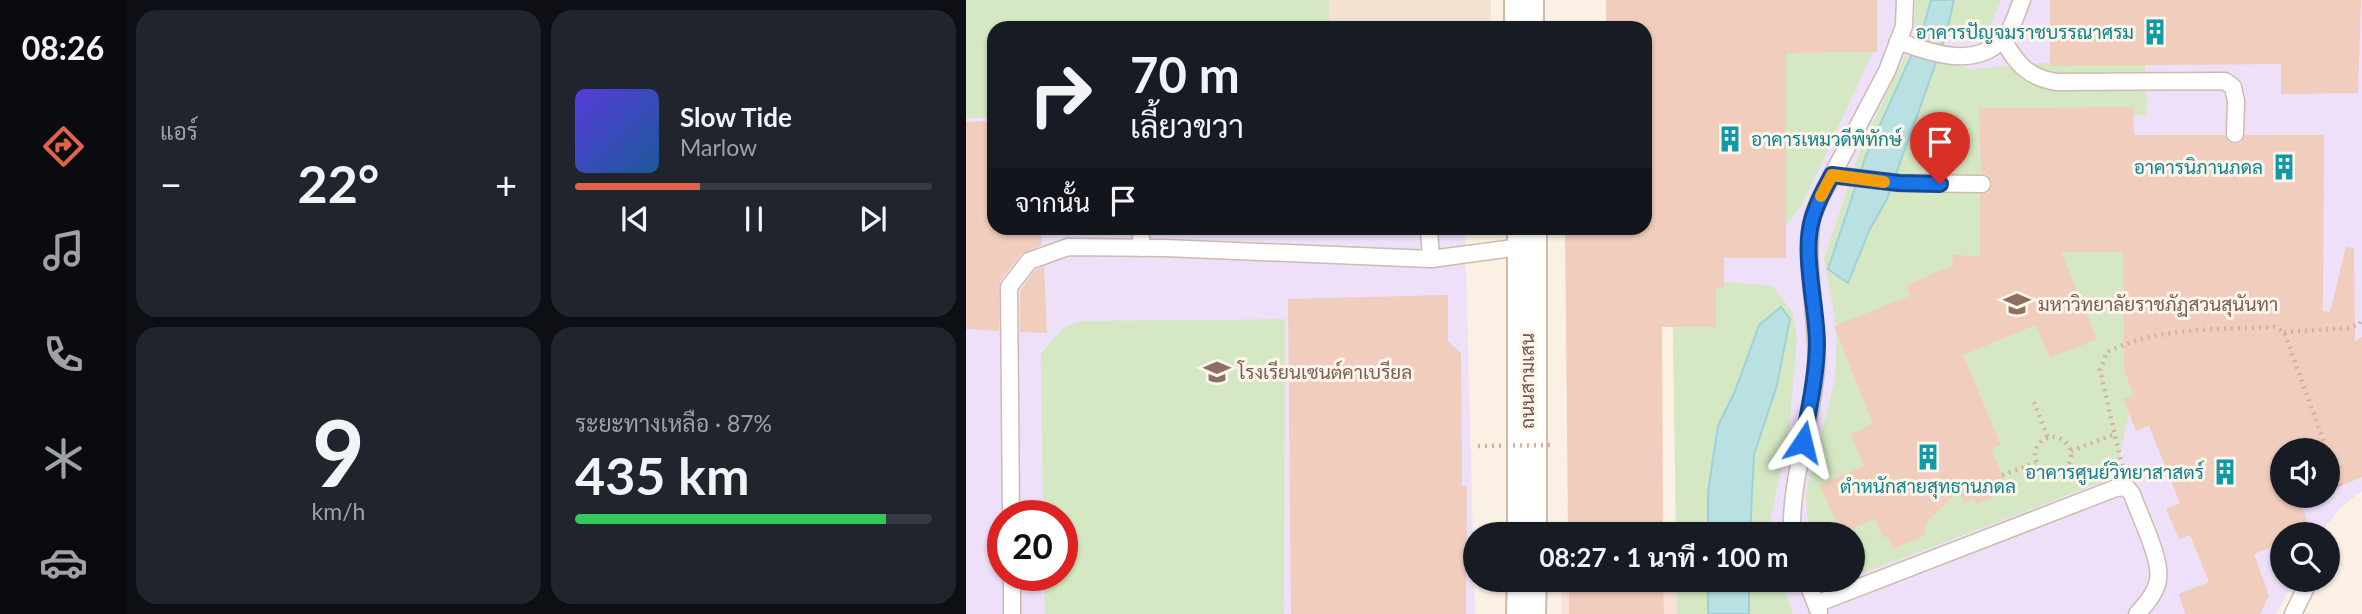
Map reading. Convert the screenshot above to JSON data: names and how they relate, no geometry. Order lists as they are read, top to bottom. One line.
{"streets":{"main road":["ถนนสามเสน"]},"places":{"building":["อาคารปัญจมราชบรรณาศรม","อาคารเหมวดีพิทักษ์","อาคารนิภานภดล","ตำหนักสายสุทธานภดล","อาคารศูนย์วิทยาสาสตร์"],"school or university":["มหาวิทยาลัยราชภัฏสวนสุนันทา","โรงเรียนเซนต์คาเบรียล"]},"page":{"tabs":"08:26","tile":["แอร์",["9","km/h"],["ระยะทางเหลือ · 87%","435 km"]],"turn":["70 m","เลี้ยวขวา"],"song":["Slow Tide","Marlow"],"heat":["−","22°","+"],"then":"จากนั้น","limit":"20","trip":"08:27 · 1 นาที · 100 m"}}
